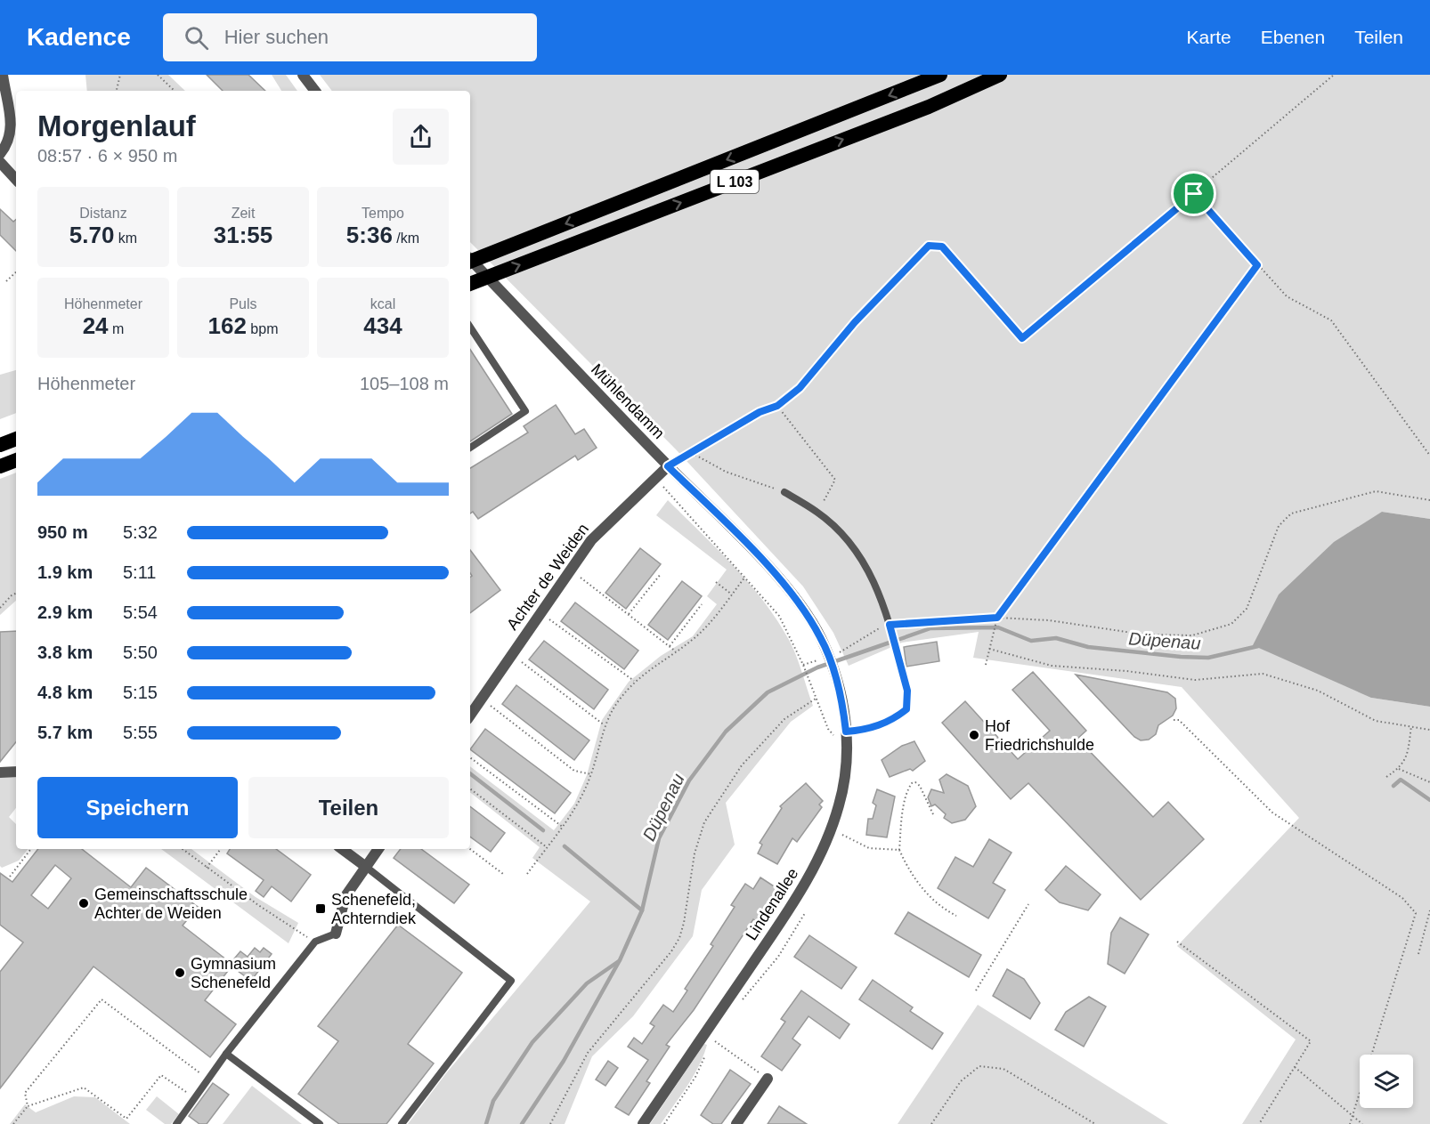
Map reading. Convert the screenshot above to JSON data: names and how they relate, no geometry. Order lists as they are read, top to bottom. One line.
{"streets":{"highway":["L 103"],"street":["Mühlendamm","Achter de Weiden","Lindenallee"]},"crossings":[["Mühlendamm","Achter de Weiden"],["Mühlendamm","Lindenallee"]],"water":["Düpenau"],"places":{"other":["Hof Friedrichshulde","Gemeinschaftsschule Achter de Weiden","Gymnasium Schenefeld"],"transit":["Schenefeld, Achterndiek"]},"page":{"header":"Kadence","search":"Hier suchen","nav":["Karte","Ebenen","Teilen"],"heading":["Morgenlauf","08:57 · 6 × 950 m"],"stats":[["Distanz","5.70 km"],["Zeit","31:55"],["Tempo","5:36 /km"],["Höhenmeter","24 m"],["Puls","162 bpm"],["kcal","434"]],"chart":["Höhenmeter","105–108 m"],"list":[{"name":"950 m","note":"5:32"},{"name":"1.9 km","note":"5:11"},{"name":"2.9 km","note":"5:54"},{"name":"3.8 km","note":"5:50"},{"name":"4.8 km","note":"5:15"},{"name":"5.7 km","note":"5:55"}],"buttons":["Speichern","Teilen"]}}
